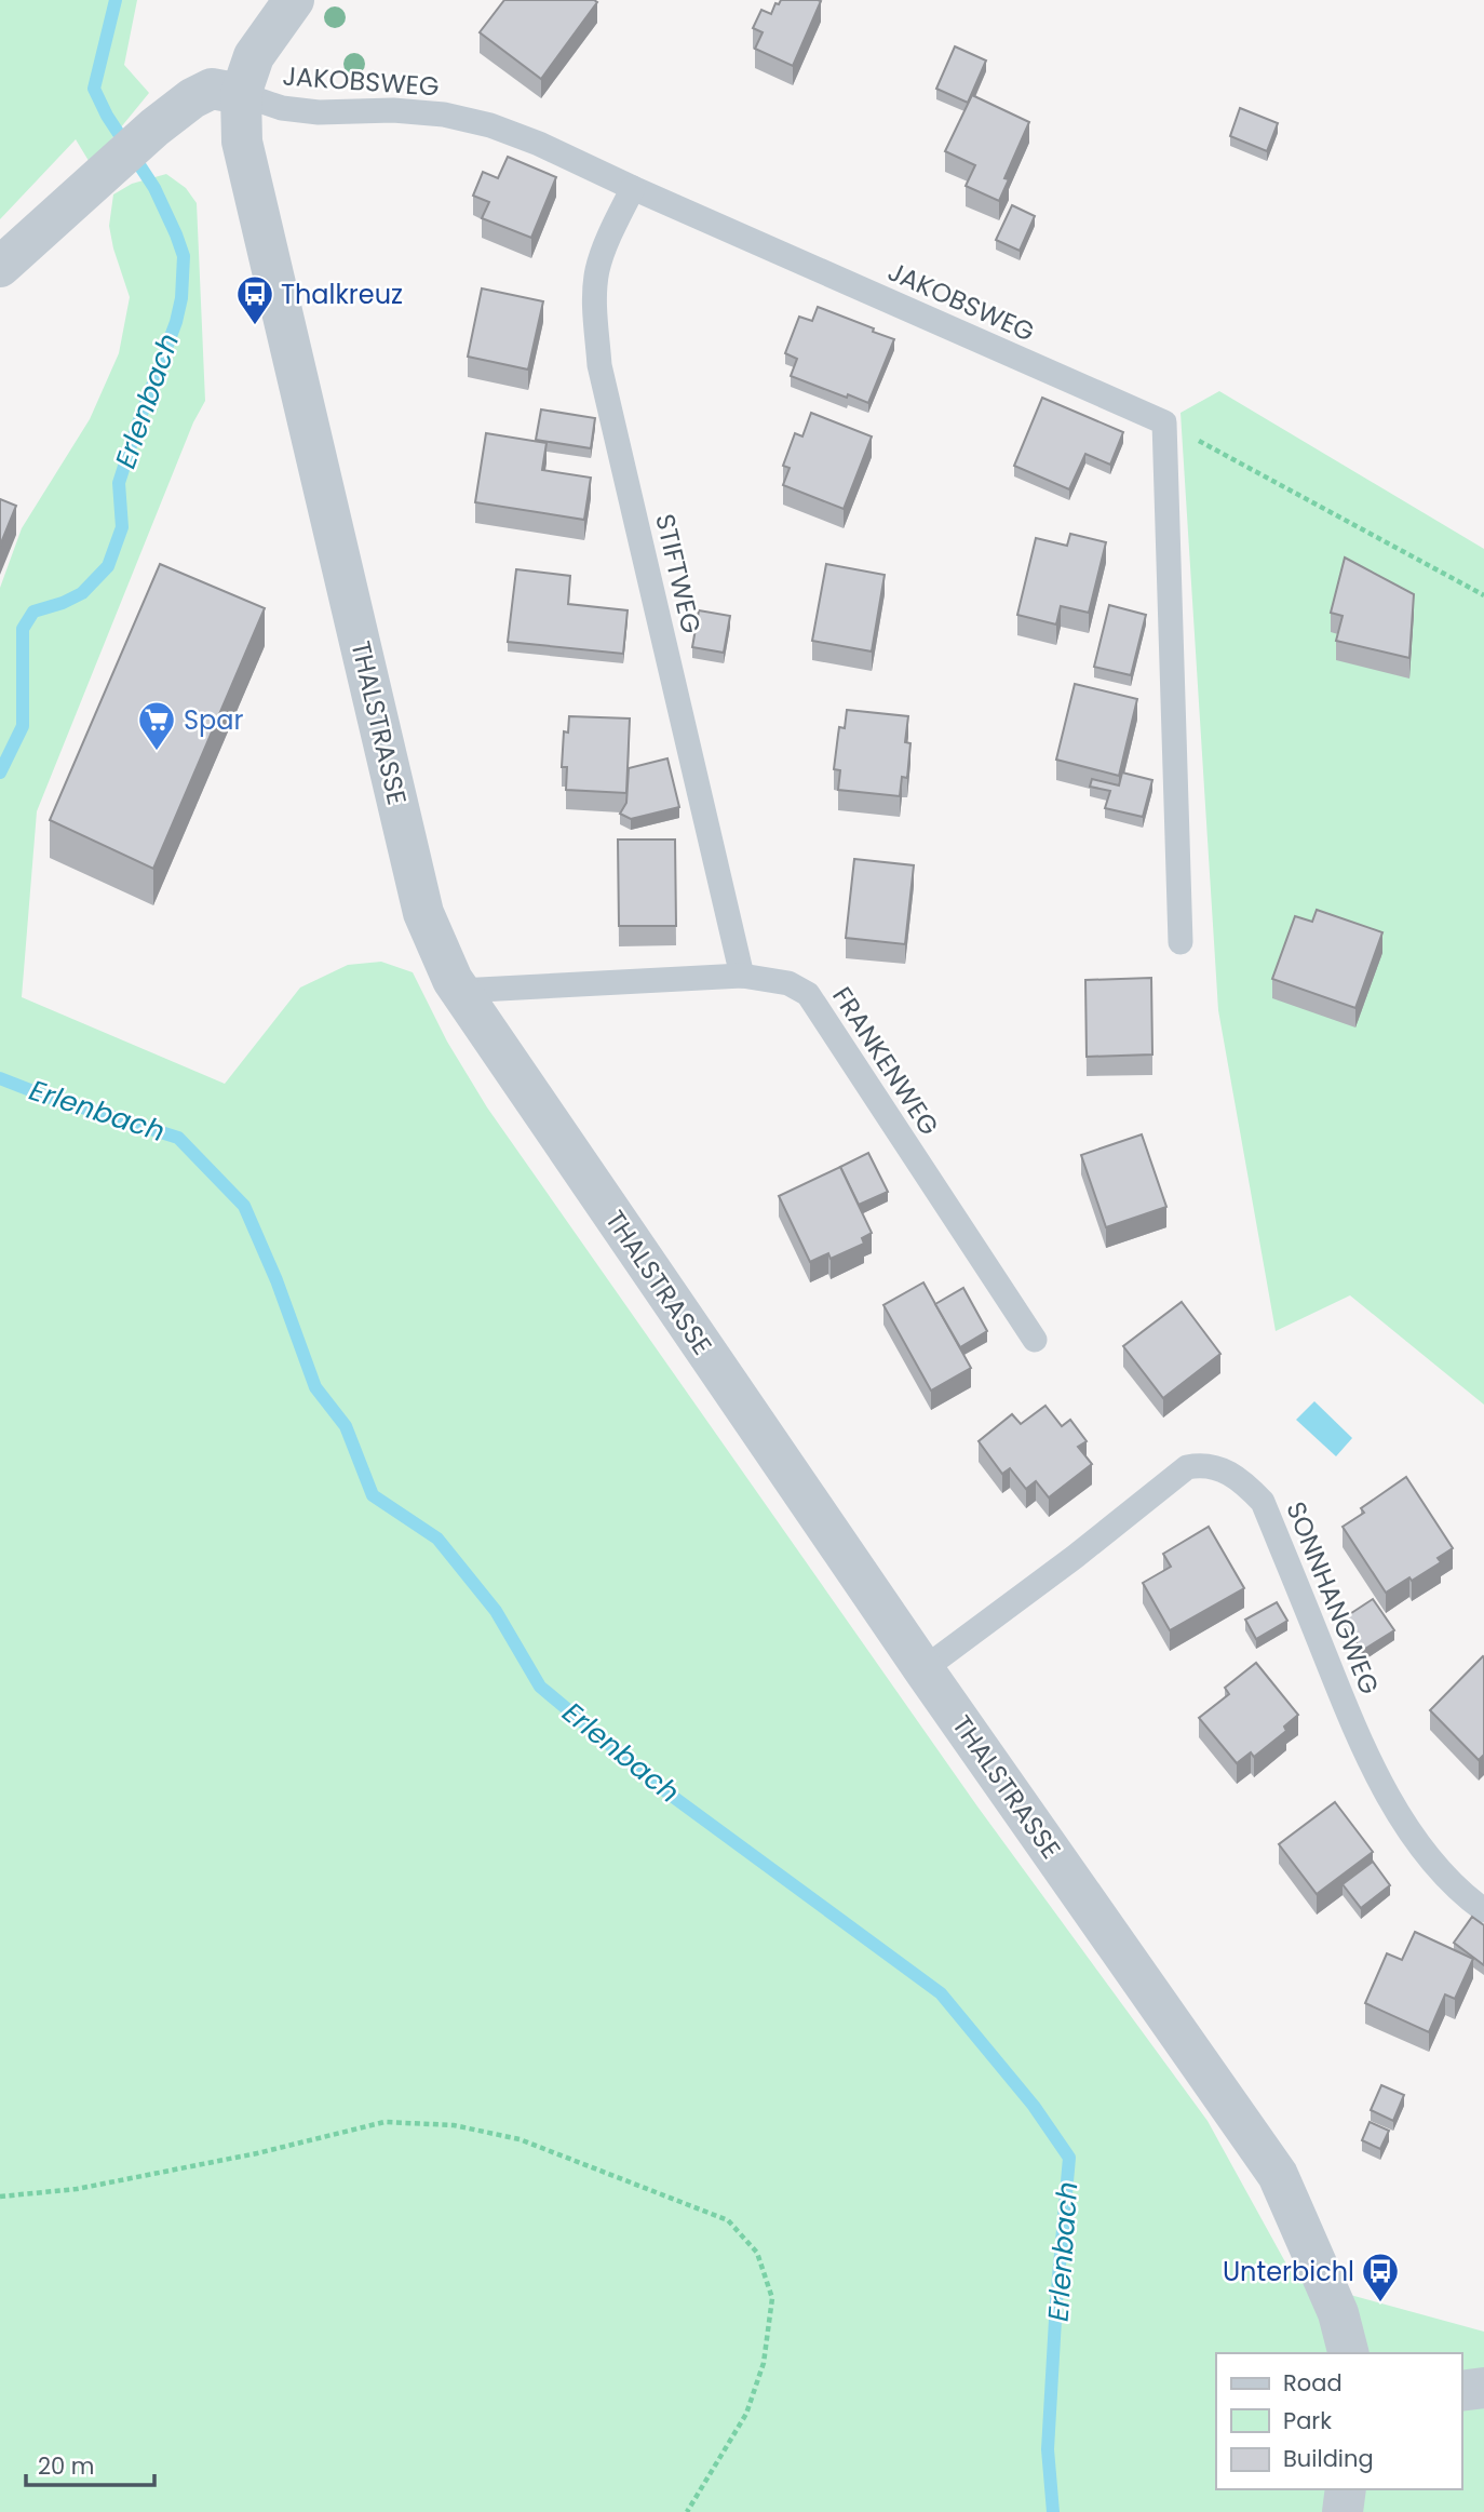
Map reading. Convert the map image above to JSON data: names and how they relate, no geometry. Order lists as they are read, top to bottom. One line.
{"streets":{"street":["THALSTRASSE"],"lane":["JAKOBSWEG","STIFTWEG","FRANKENWEG","SONNHANGWEG"]},"crossings":[["JAKOBSWEG","STIFTWEG"],["JAKOBSWEG","THALSTRASSE"],["STIFTWEG","FRANKENWEG"],["THALSTRASSE","FRANKENWEG"],["THALSTRASSE","SONNHANGWEG"]],"water":["Erlenbach"],"places":{"bus stop":["Thalkreuz","Unterbichl"],"supermarket":["Spar"]},"legend":["Road","Park","Building"],"scale_bar":"20 m"}
